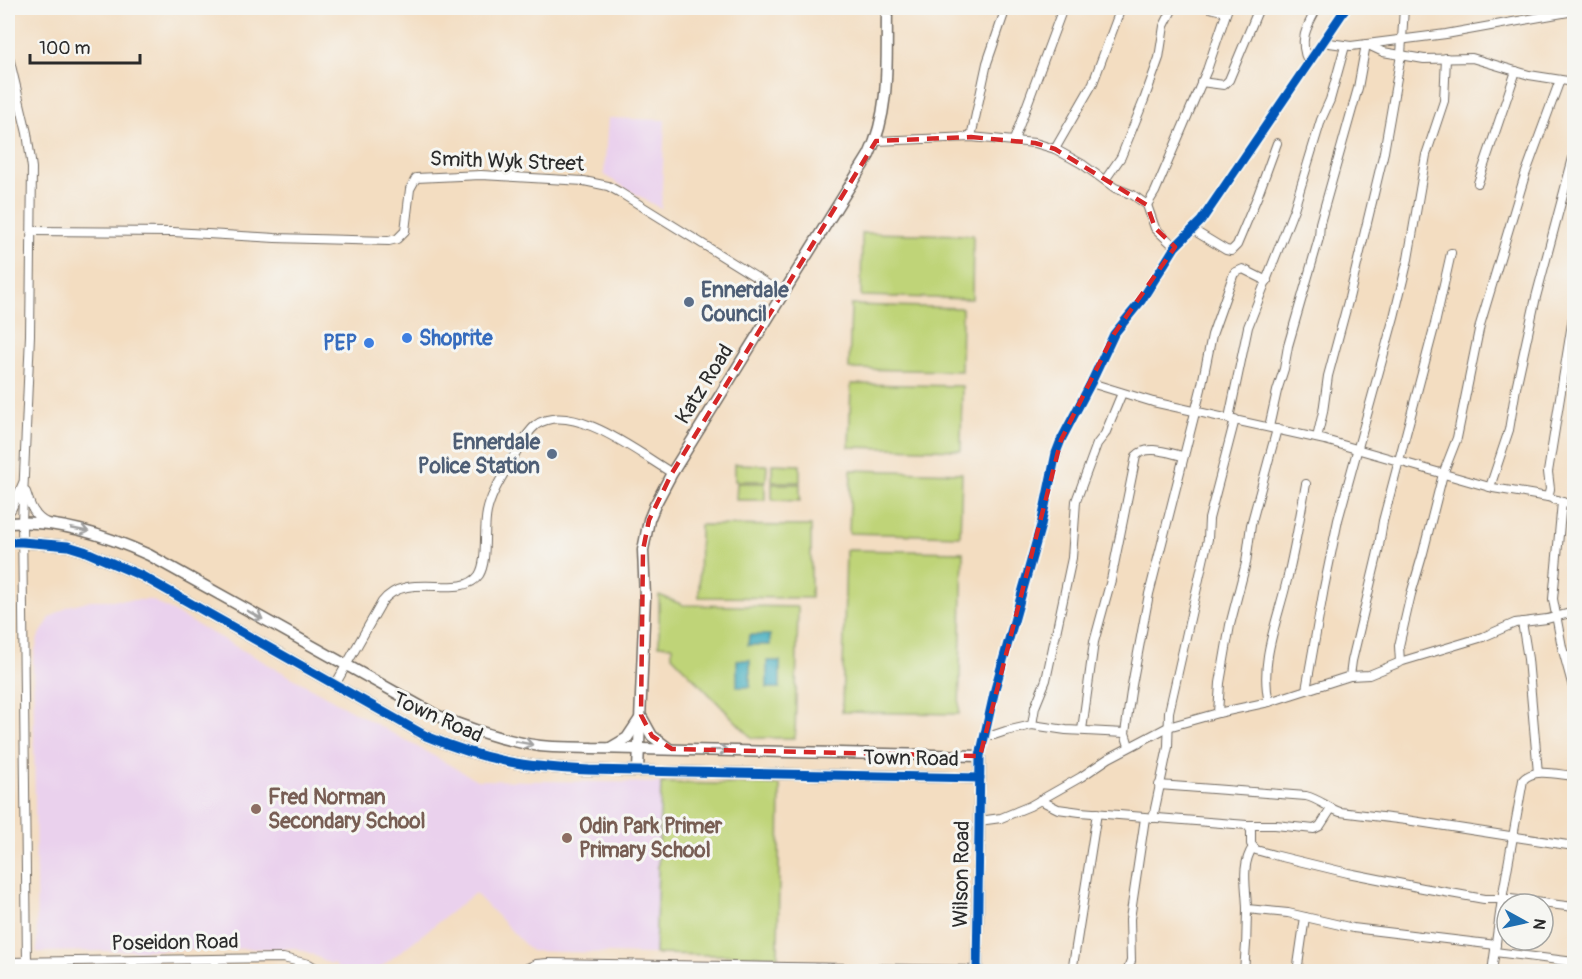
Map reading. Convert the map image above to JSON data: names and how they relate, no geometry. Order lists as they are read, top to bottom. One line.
{"streets":{"street":["Smith Wyk Street","Katz Road","Town Road","Wilson Road","Poseidon Road"]},"crossings":[["Smith Wyk Street","Katz Road"],["Katz Road","Town Road"],["Town Road","Wilson Road"]],"places":["Ennerdale Council","Shoprite","PEP","Ennerdale Police Station","Fred Norman Secondary School","Odin Park Primer Primary School"],"scale_bar":"100 m","north":"right"}
